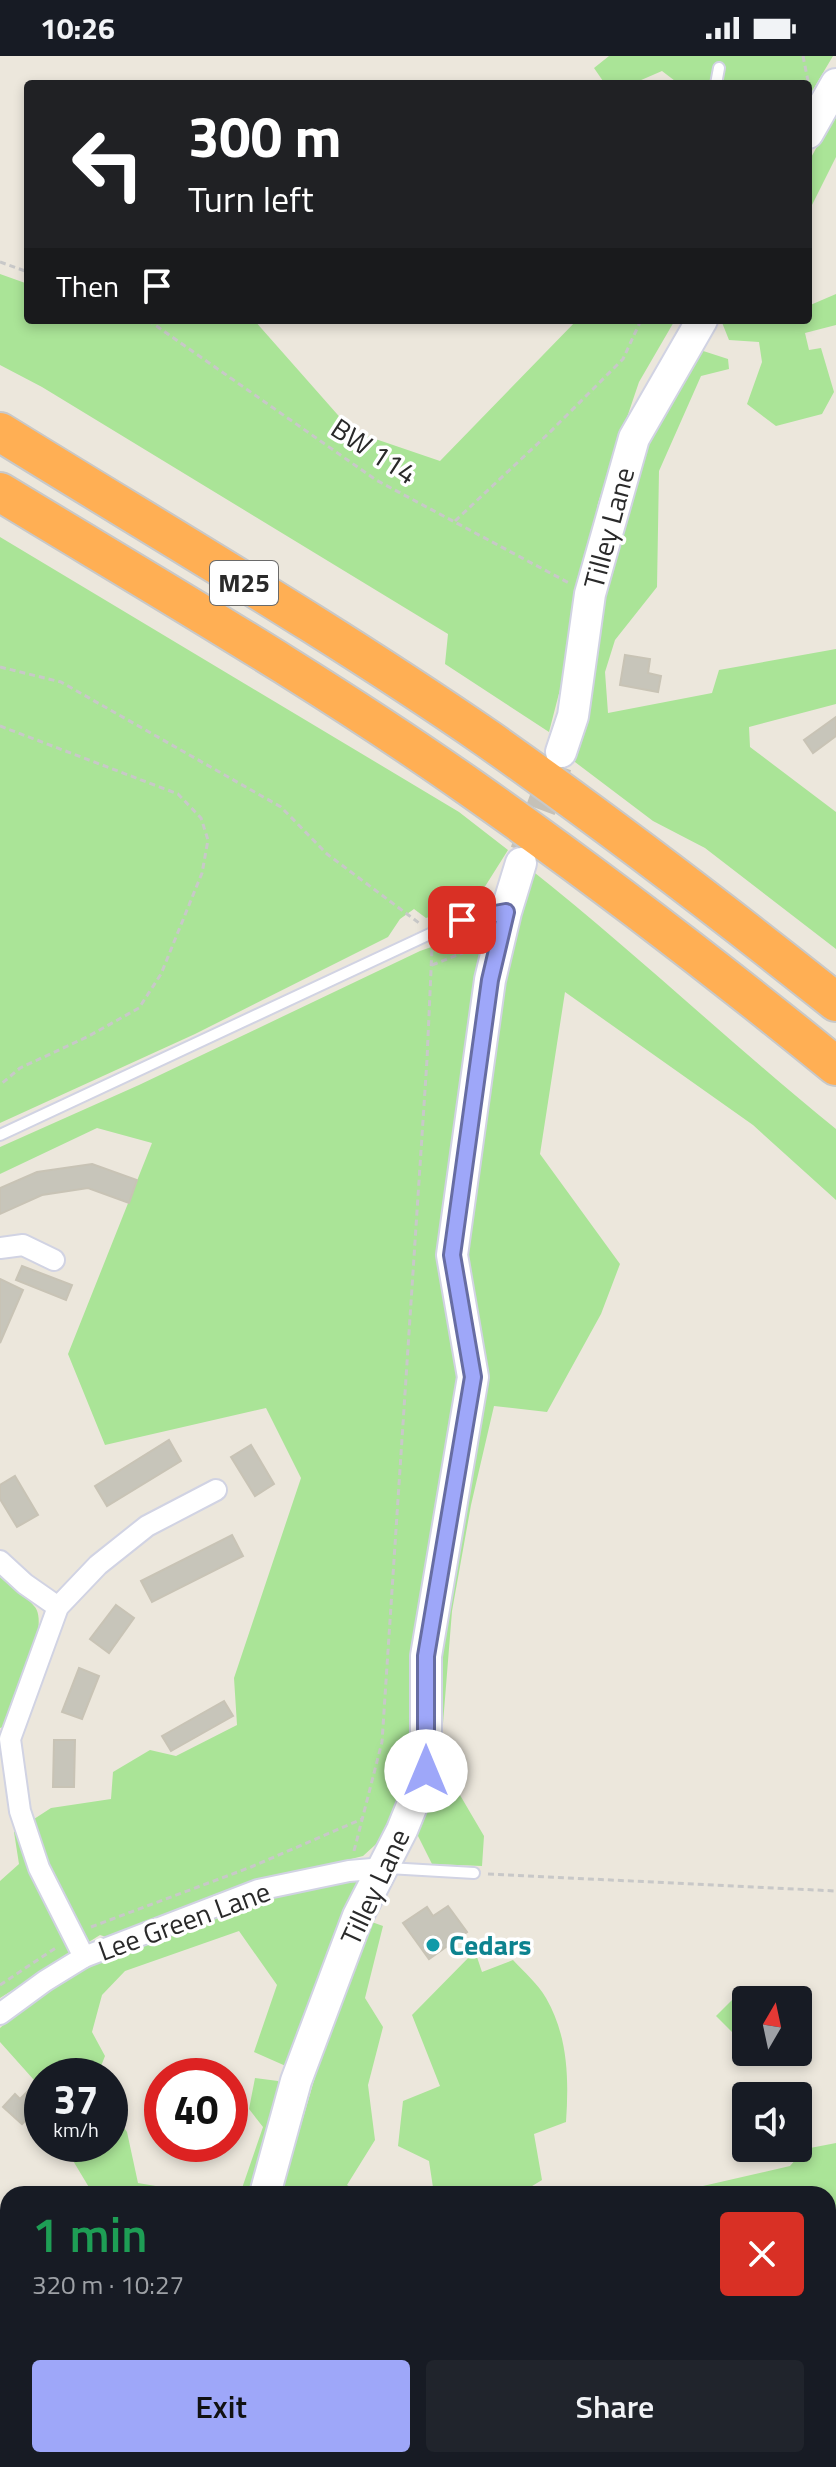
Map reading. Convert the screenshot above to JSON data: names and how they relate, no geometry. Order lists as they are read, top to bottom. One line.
{"streets":{"highway":["M25"],"street":["Tilley Lane","Lee Green Lane"],"path":["BW 114"]},"crossings":[["BW 114","Tilley Lane"],["Tilley Lane","Lee Green Lane"]],"places":["Cedars"],"north":"top","page":{"status":"10:26","turn":["300 m","Turn left"],"then":"Then","speed":"37 km/h","limit":"40","heading":["1 min","320 m · 10:27"],"buttons":["Exit","Share"]}}
